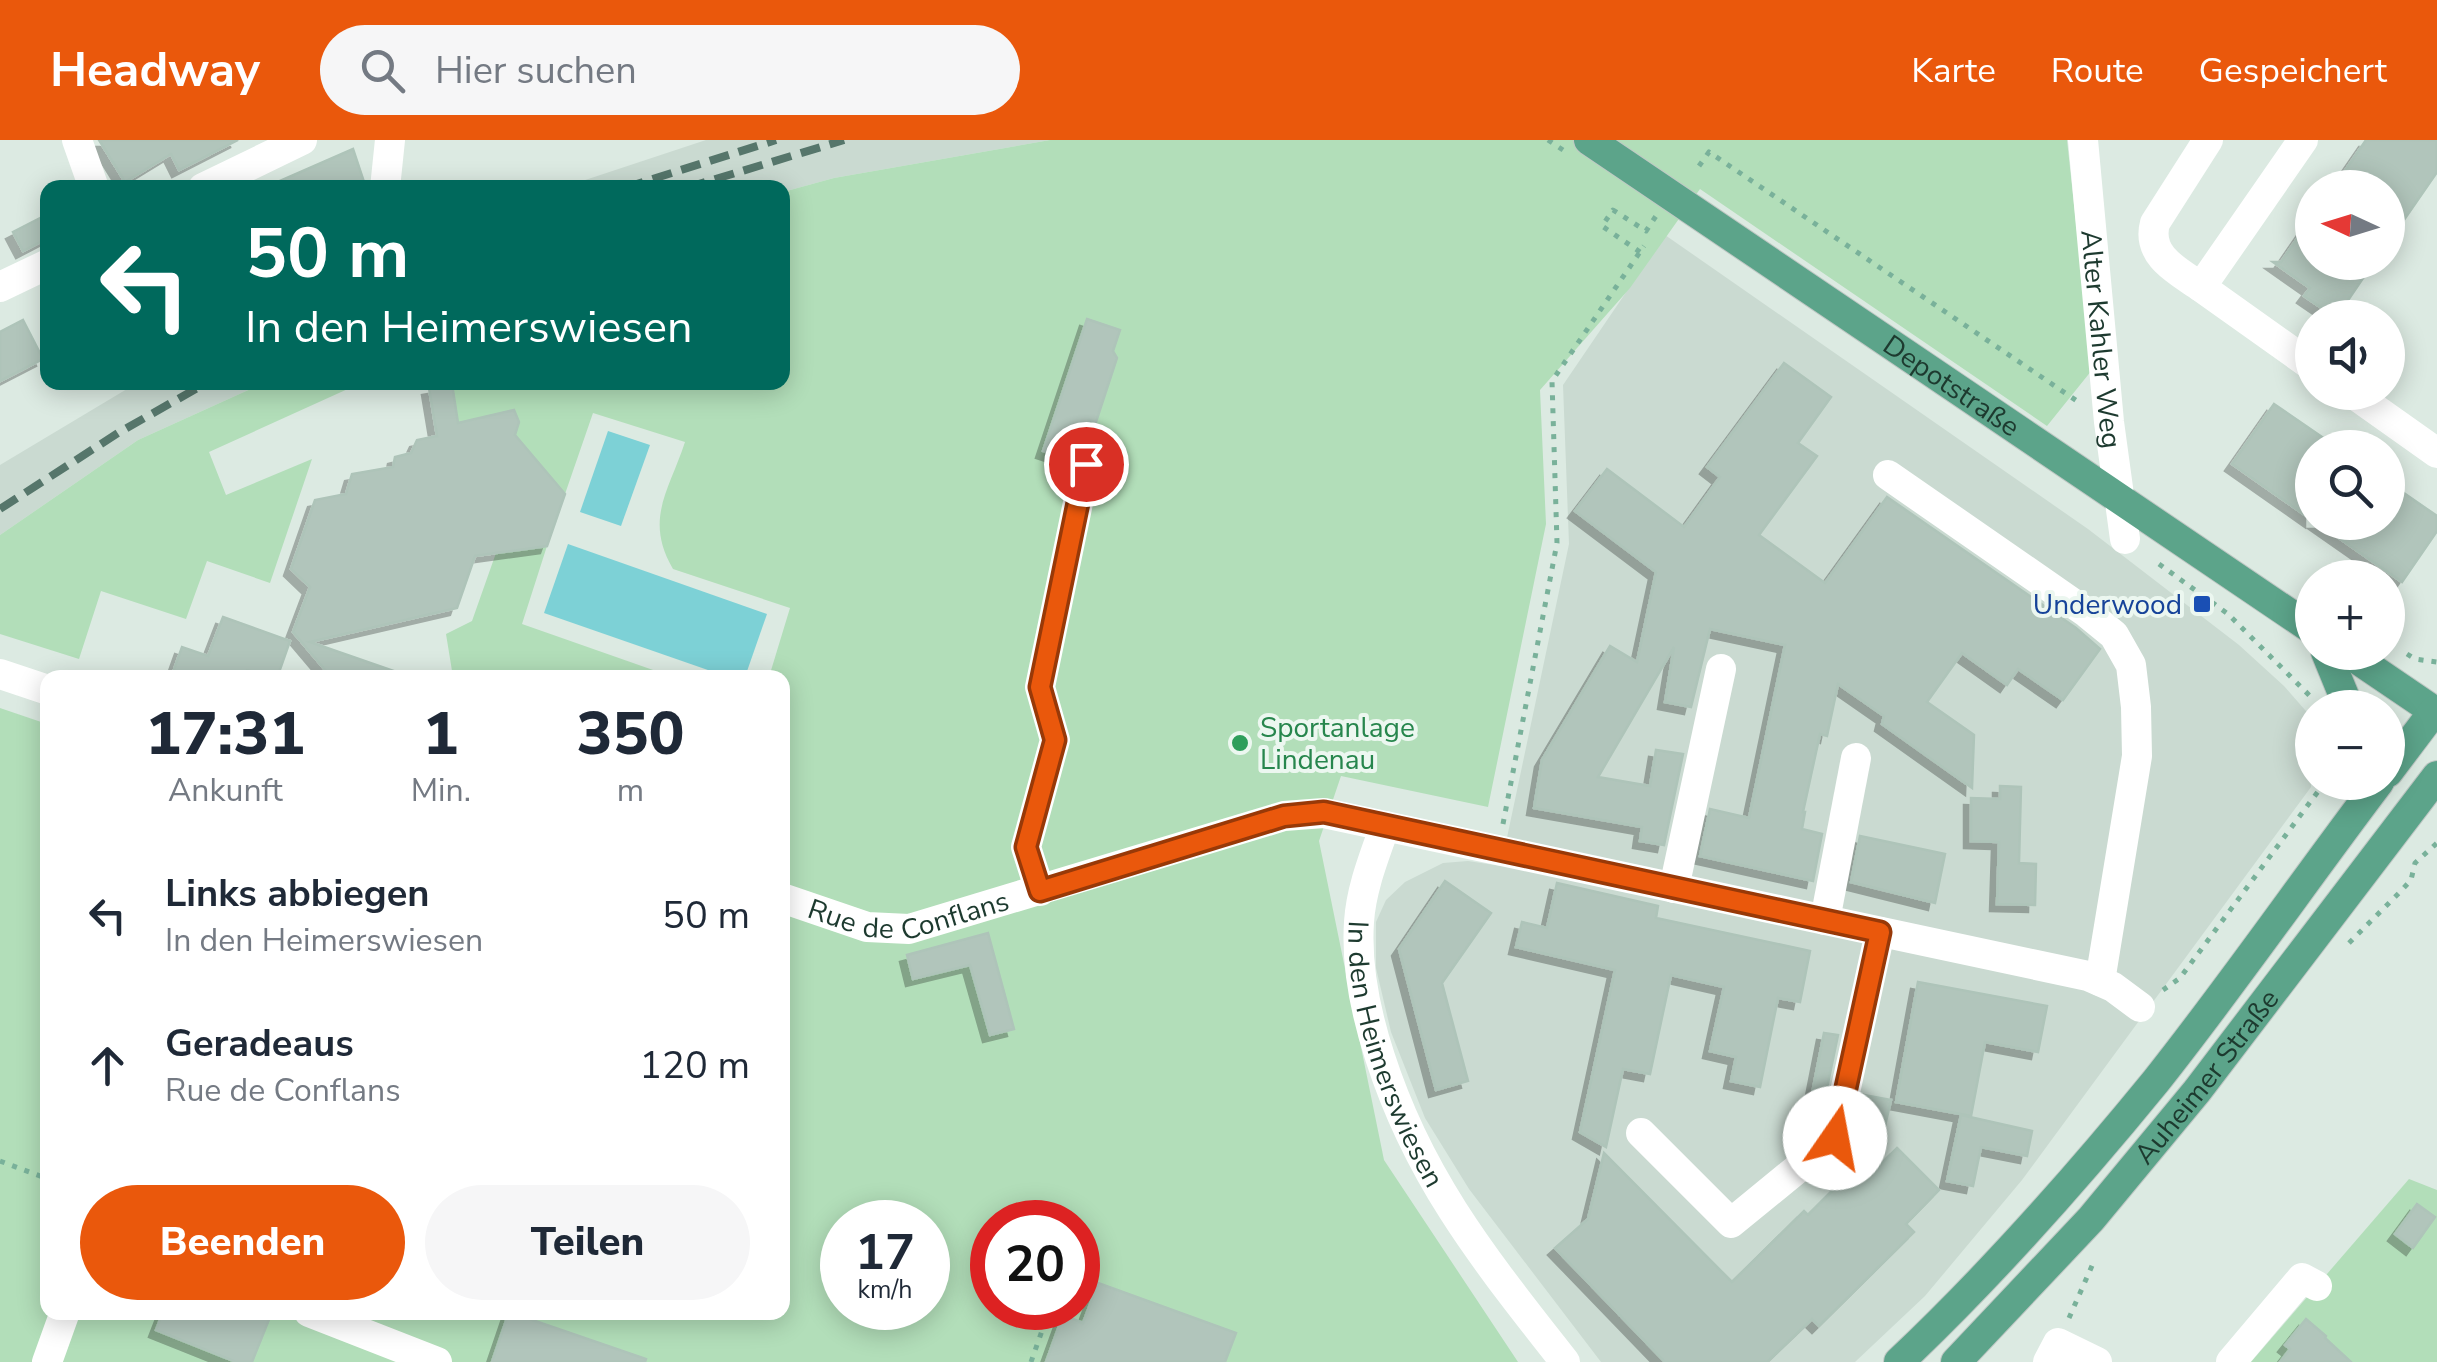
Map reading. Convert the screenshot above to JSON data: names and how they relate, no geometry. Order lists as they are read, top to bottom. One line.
{"streets":{"main road":["Depotstraße","Auheimer Straße"],"street":["Alter Kahler Weg","Rue de Conflans","In den Heimerswiesen"]},"crossings":[["Alter Kahler Weg","Depotstraße"],["Rue de Conflans","In den Heimerswiesen"]],"places":{"transit":["Underwood"],"other":["Sportanlage Lindenau"]},"north":"left","page":{"header":"Headway","search":"Hier suchen","nav":["Karte","Route","Gespeichert"],"map_buttons":["+","−"],"turn":["50 m","In den Heimerswiesen"],"eta":["17:31","Ankunft","1","Min.","350","m"],"list":[{"name":"Links abbiegen","note":"In den Heimerswiesen","value":"50 m"},{"name":"Geradeaus","note":"Rue de Conflans","value":"120 m"}],"buttons":["Beenden","Teilen"],"speed":"17 km/h","limit":"20"}}
